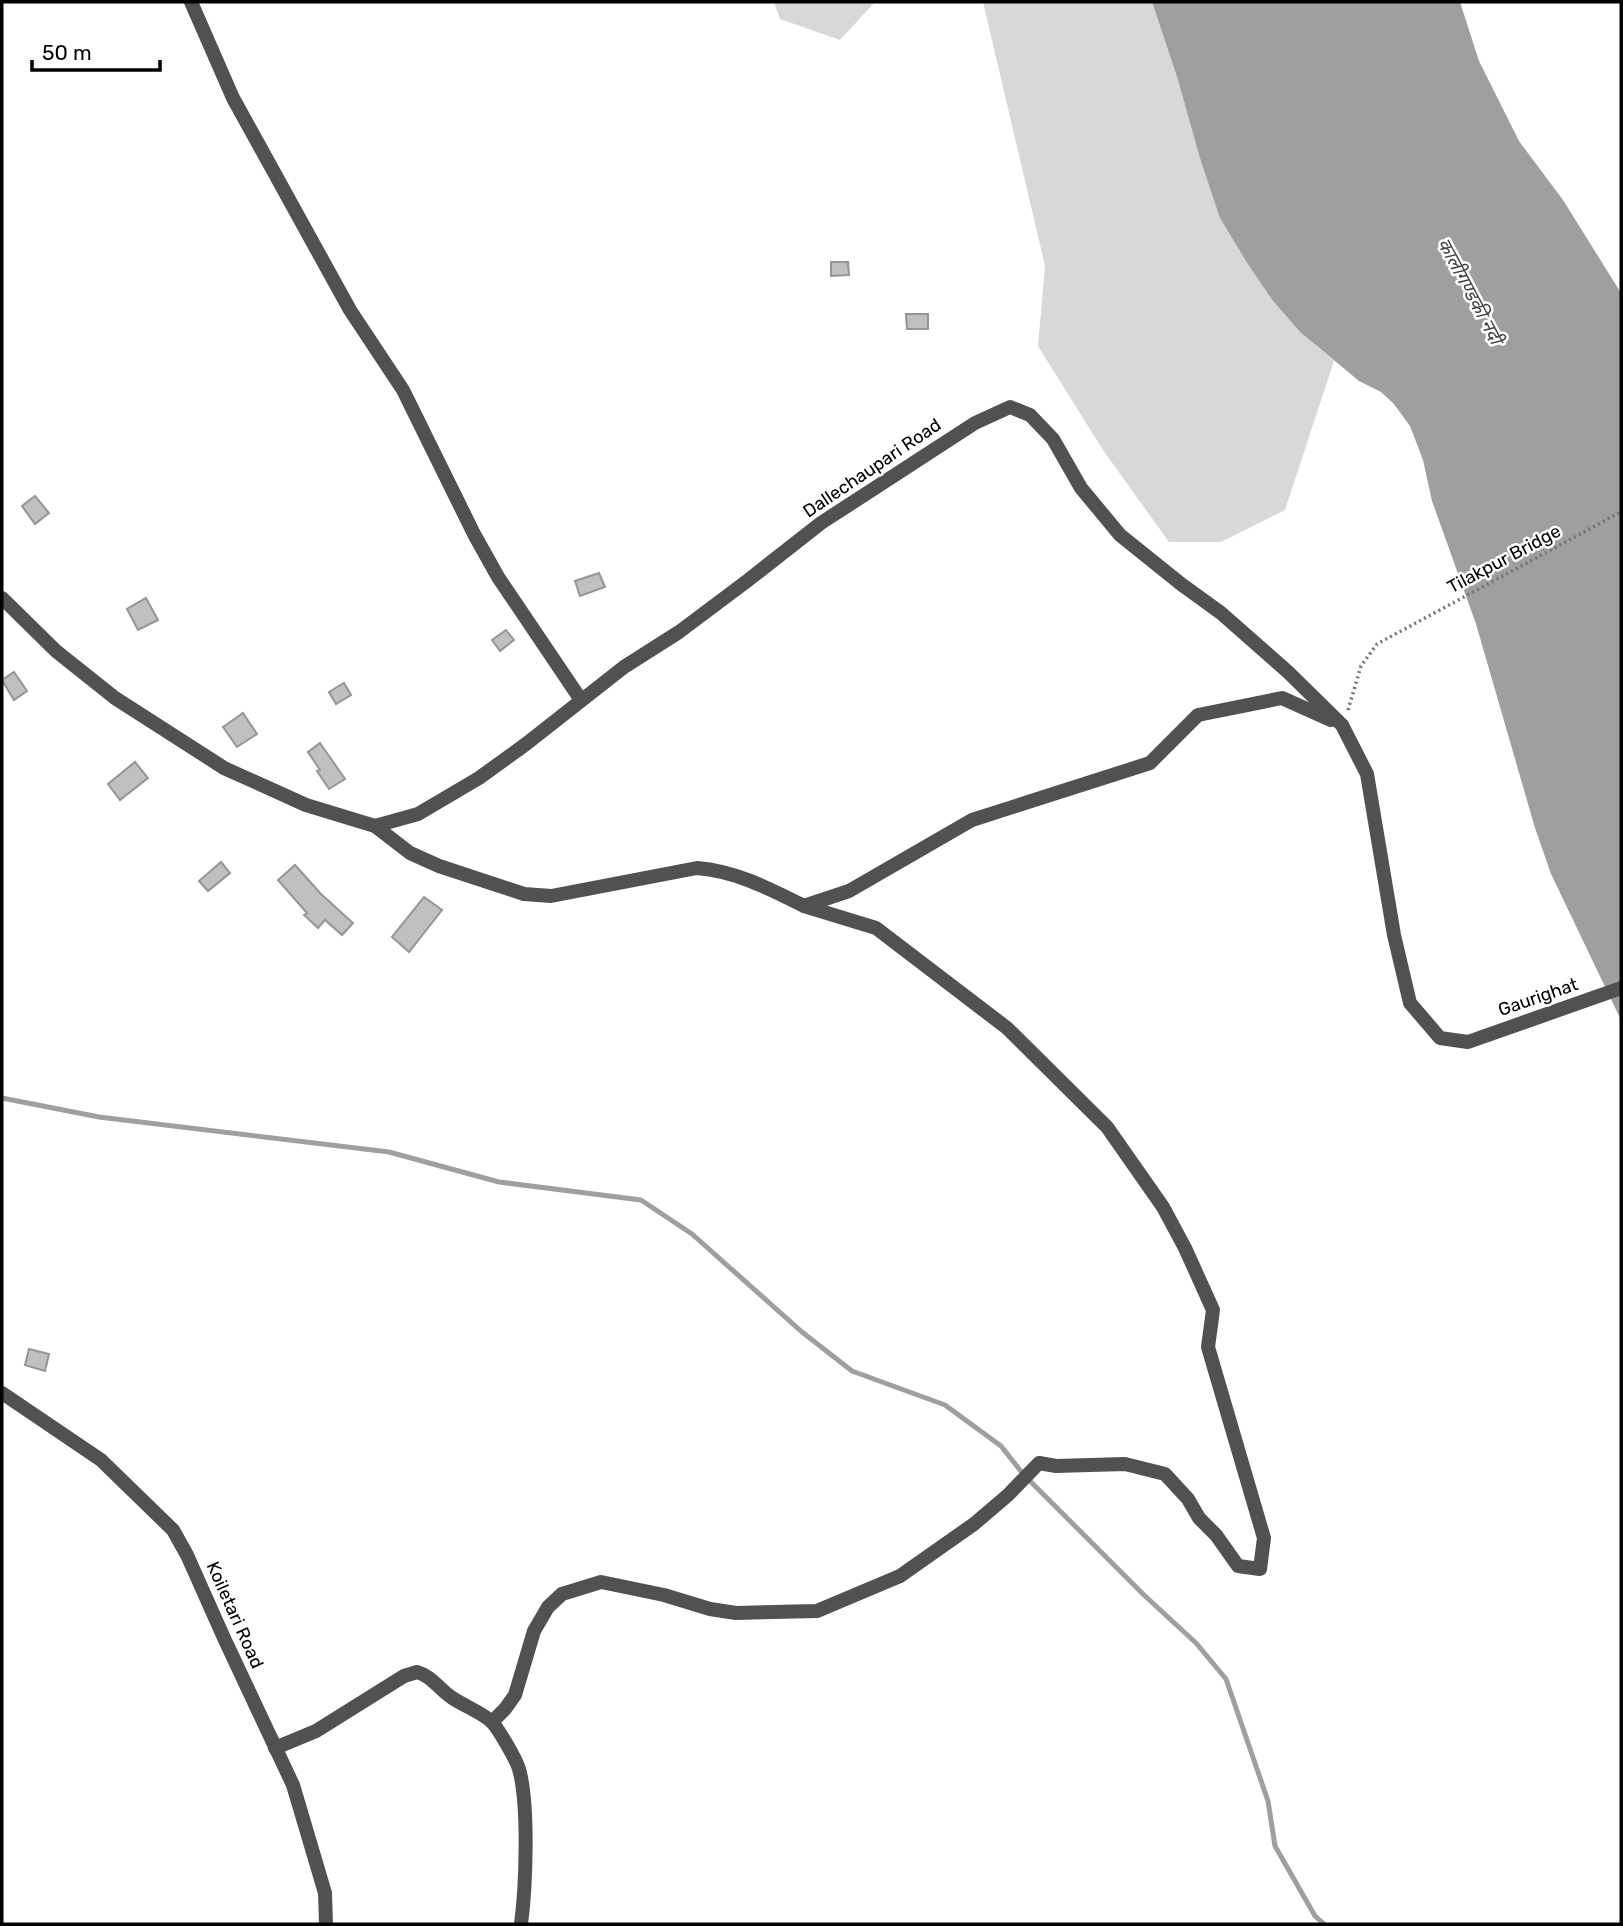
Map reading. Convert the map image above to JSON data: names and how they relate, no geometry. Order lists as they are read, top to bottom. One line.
{"streets":{"street":["Dallechaupari Road","Gaurighat","Koiletari Road"],"path":["Tilakpur Bridge"]},"crossings":[["Dallechaupari Road","Tilakpur Bridge"],["Dallechaupari Road","Gaurighat"],["Tilakpur Bridge","Gaurighat"]],"water":["कालीगण्डकी नदी"],"scale_bar":"50 m"}
